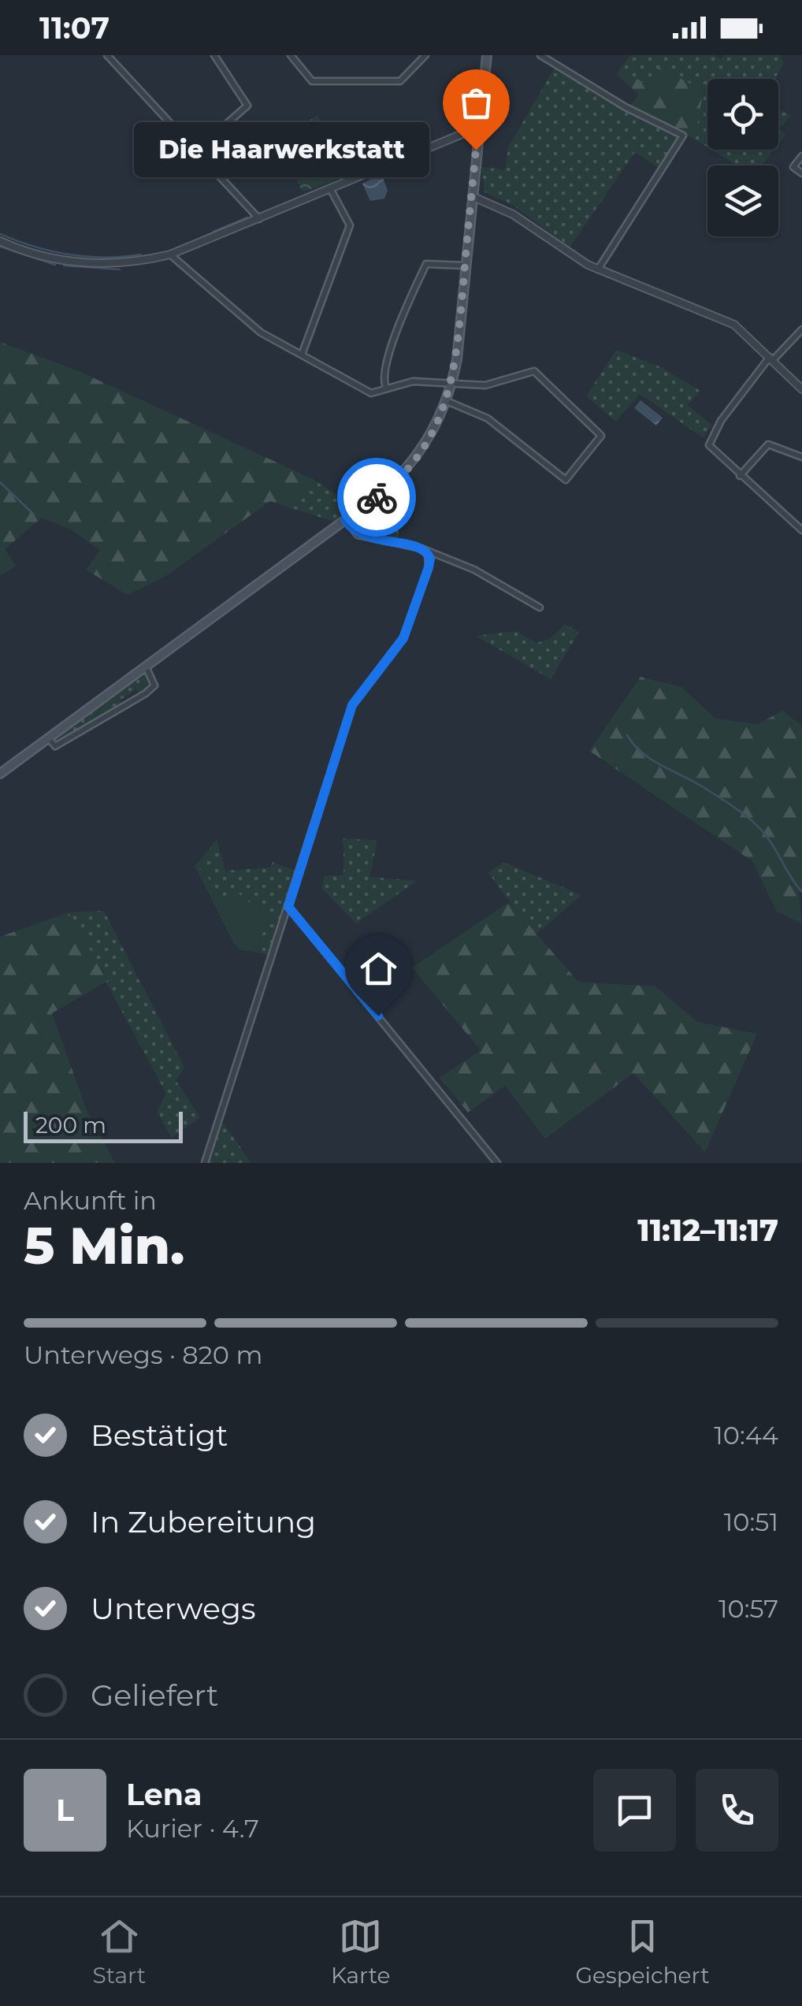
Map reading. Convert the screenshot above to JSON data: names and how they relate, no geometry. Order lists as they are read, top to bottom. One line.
{"places":["Die Haarwerkstatt"],"scale_bar":"200 m","page":{"status":"11:07","bubble":"Die Haarwerkstatt","scale":"200 m","heading":["5 Min.","Ankunft in","11:12–11:17"],"panel":["Lena","Kurier · 4.7"],"bar":"Unterwegs · 820 m","list":[["Bestätigt","10:44"],["In Zubereitung","10:51"],["Unterwegs","10:57"],"Geliefert"],"round":"L","tabs":["Start","Karte","Gespeichert"]}}
